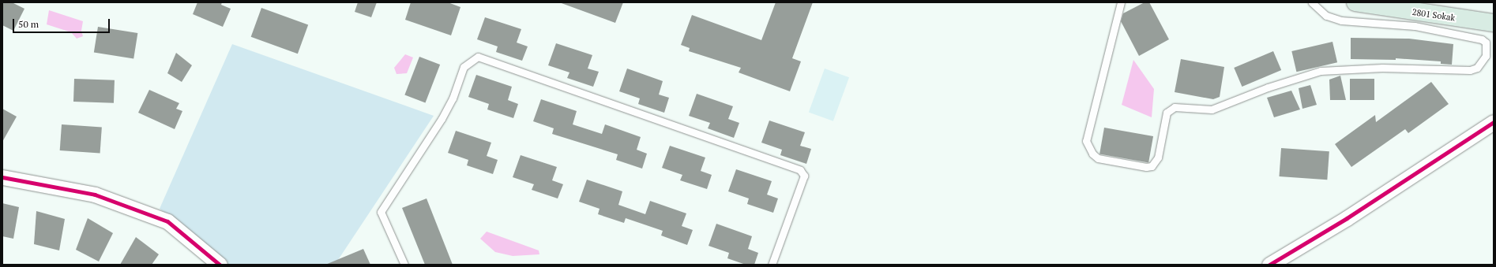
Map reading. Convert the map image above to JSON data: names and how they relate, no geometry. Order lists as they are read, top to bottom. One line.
{"streets":{"main road":["2801 Sokak"]},"scale_bar":"50 m"}
